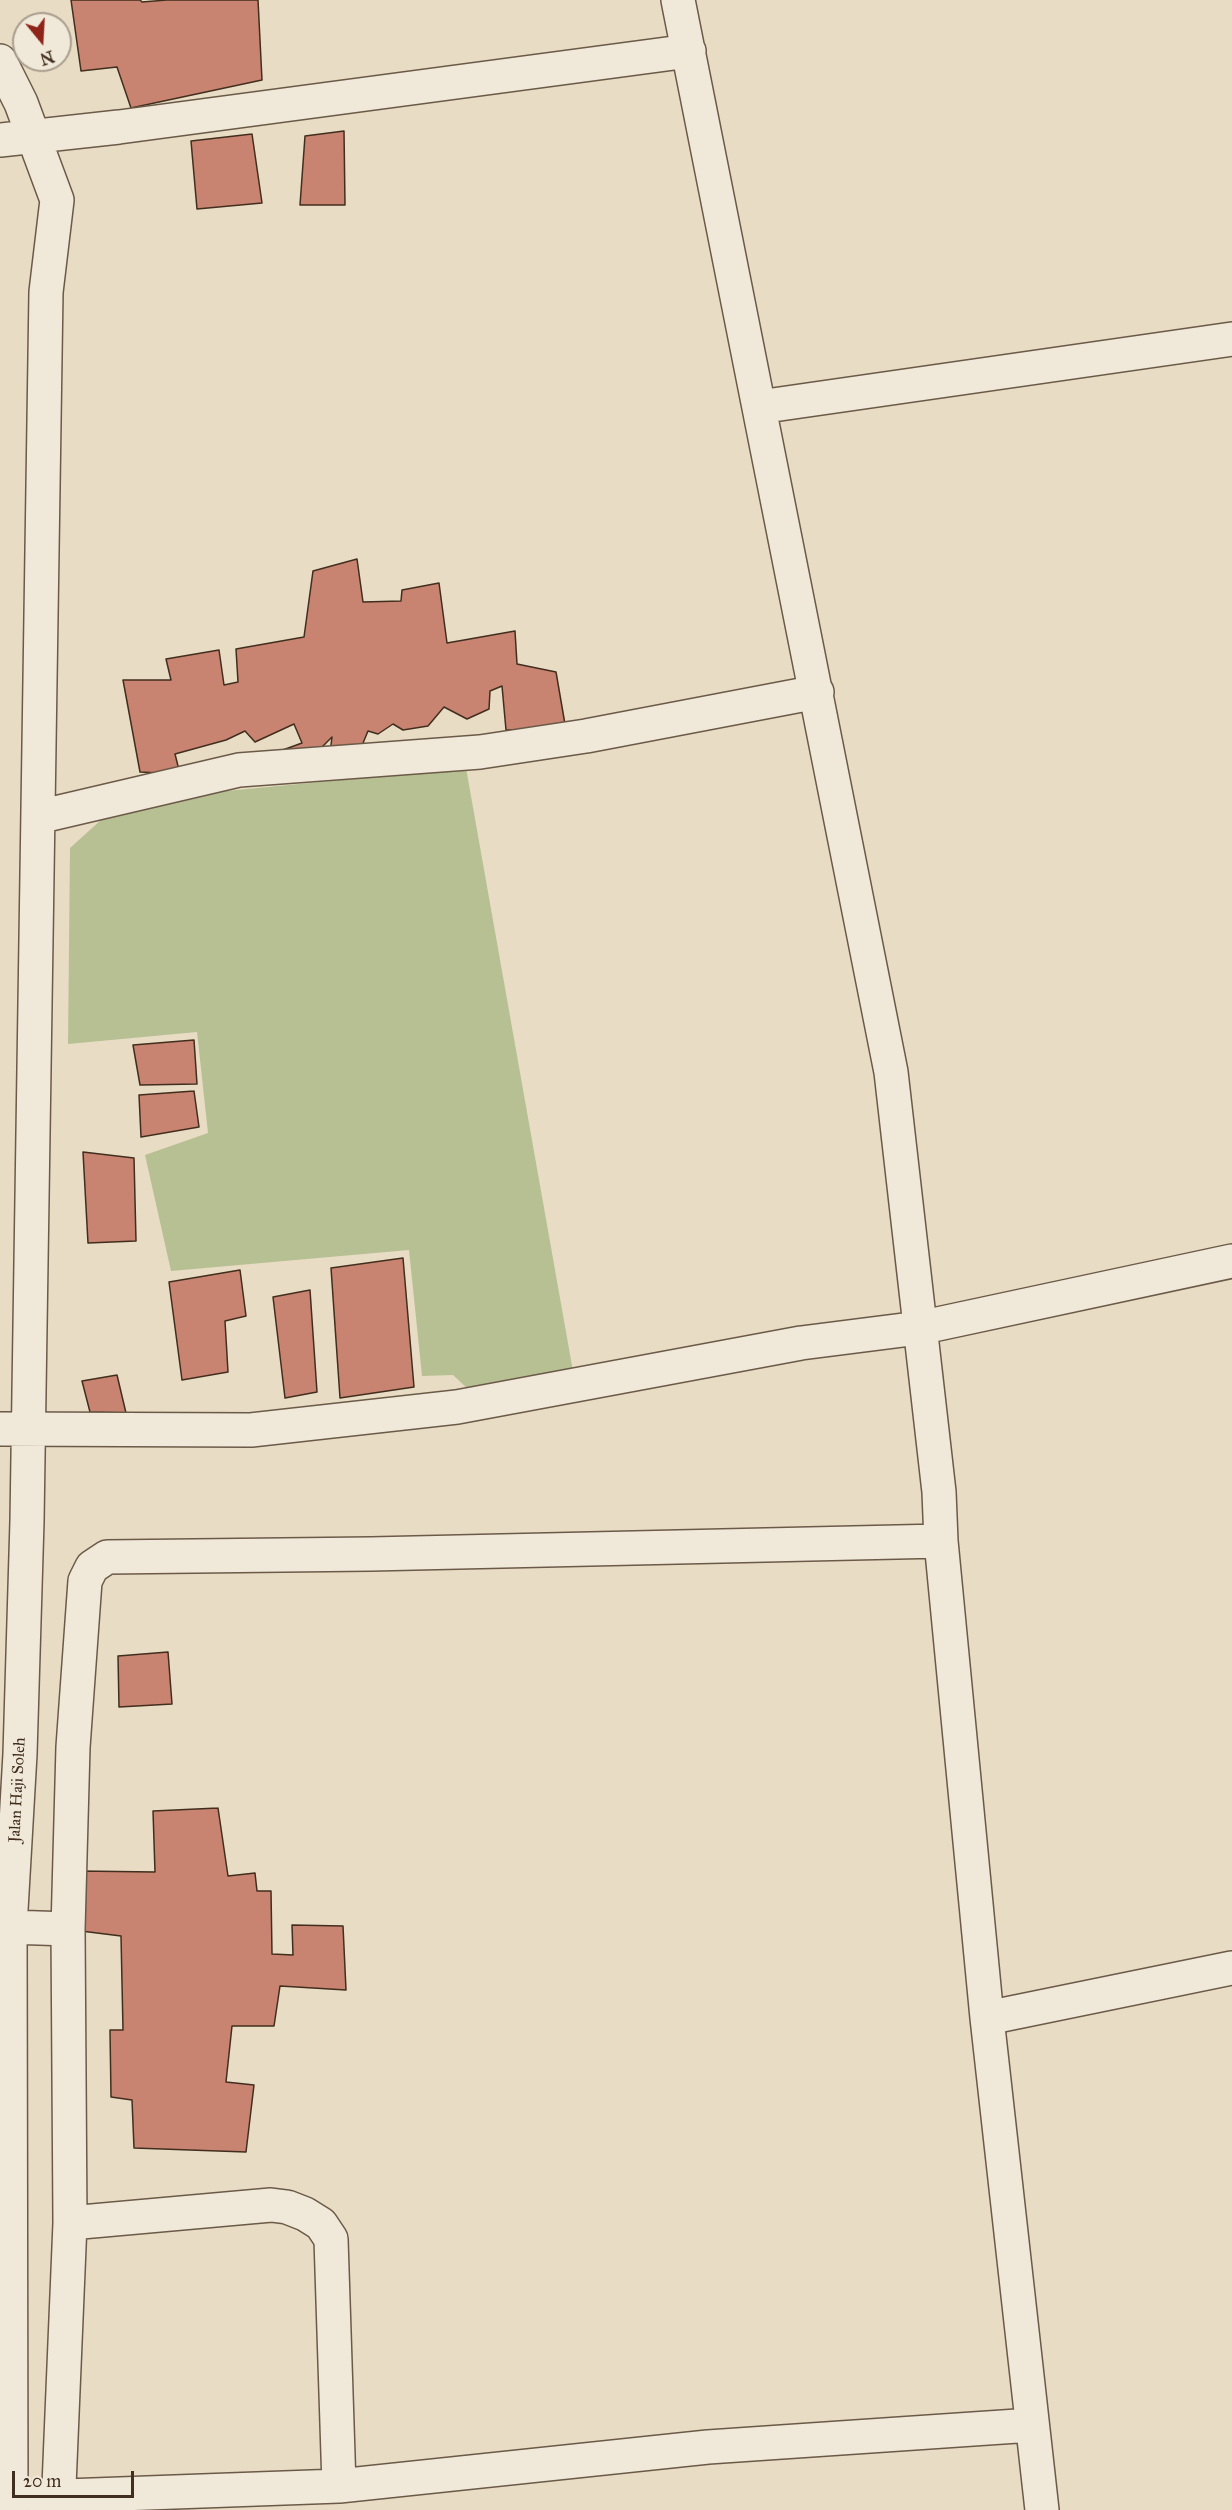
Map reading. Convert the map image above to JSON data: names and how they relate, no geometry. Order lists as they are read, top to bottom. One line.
{"streets":{"street":["Jalan Haji Soleh"]},"scale_bar":"20 m","north":"bottom"}
